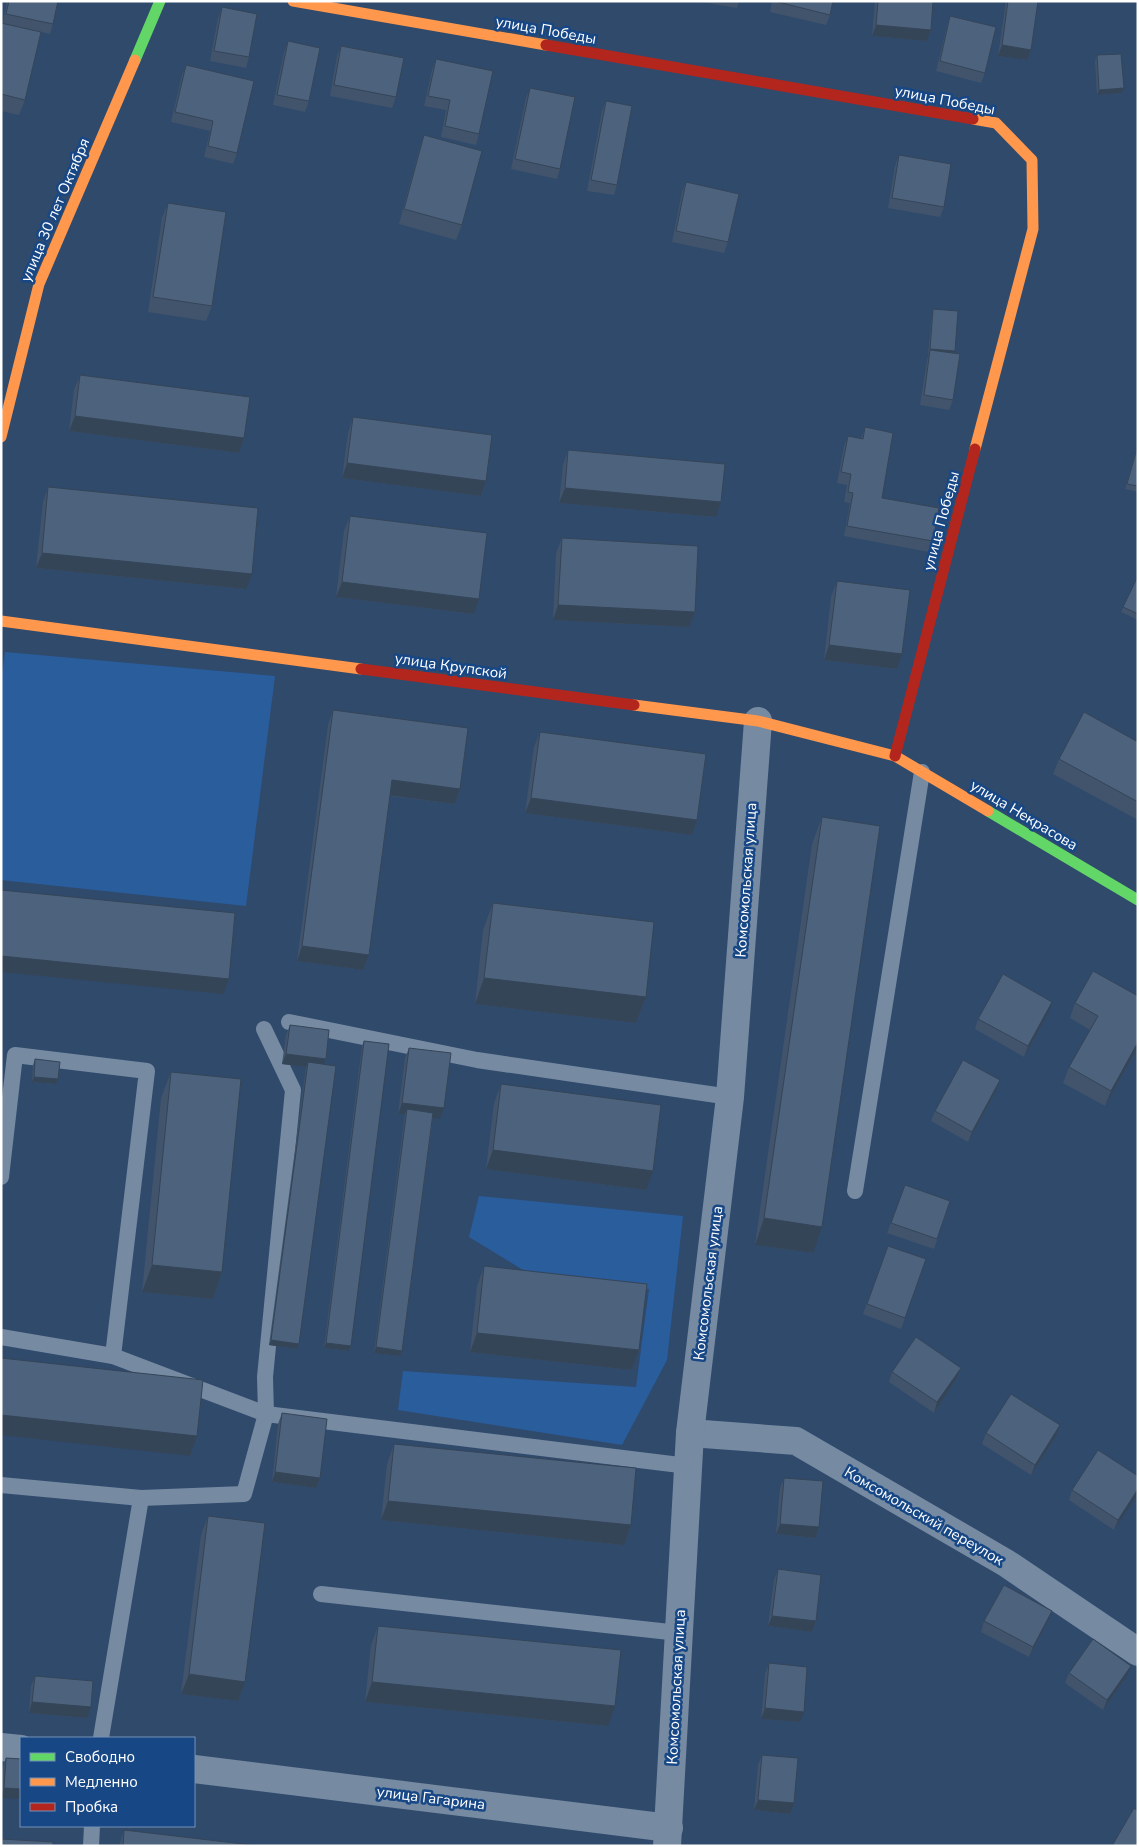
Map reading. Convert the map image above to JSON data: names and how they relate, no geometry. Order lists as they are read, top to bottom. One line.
{"streets":{"street":["улица Победы","улица 30 лет Октября","улица Крупской","улица Некрасова","Комсомольская улица","Комсомольский переулок","улица Гагарина"]},"crossings":[["улица Победы","улица Крупской"],["улица Победы","улица Некрасова"],["улица Крупской","улица Некрасова"],["улица Крупской","Комсомольская улица"],["Комсомольская улица","Комсомольский переулок"],["Комсомольская улица","улица Гагарина"]],"legend":["Свободно","Медленно","Пробка"]}
